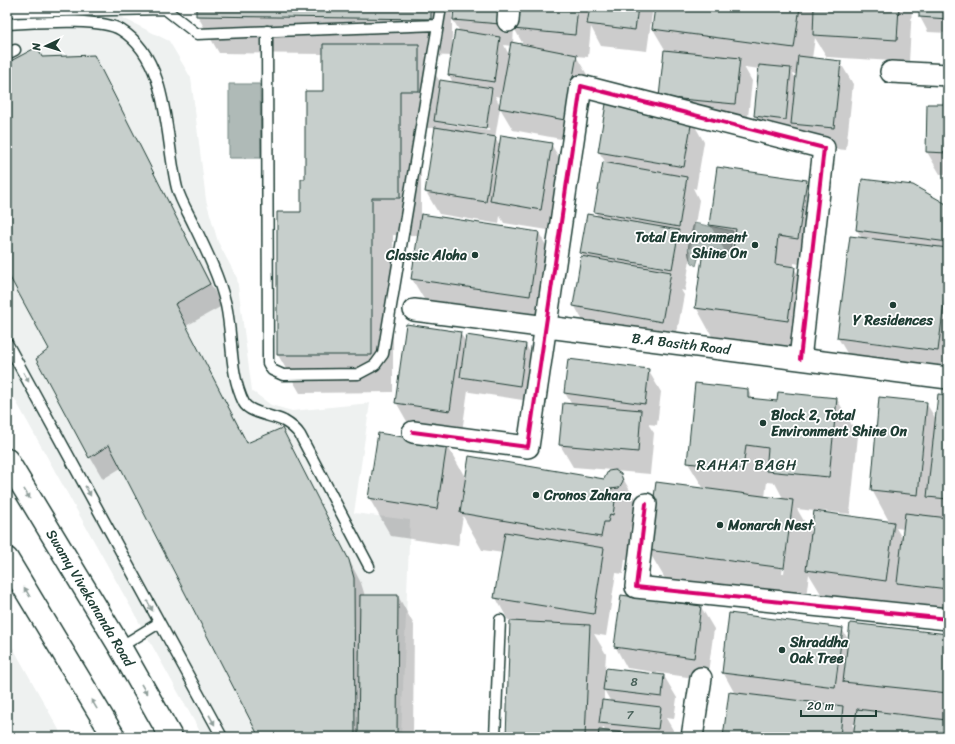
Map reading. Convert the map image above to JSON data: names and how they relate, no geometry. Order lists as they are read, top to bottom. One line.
{"streets":{"main road":["Swamy Vivekananda Road"],"street":["B.A Basith Road"]},"districts":["RAHAT BAGH"],"places":["Total Environment Shine On","Classic Aloha","Y Residences","Block 2, Total Environment Shine On","Cronos Zahara","Monarch Nest","Shraddha Oak Tree"],"house_numbers":["8","7"],"scale_bar":"20 m","north":"left"}
